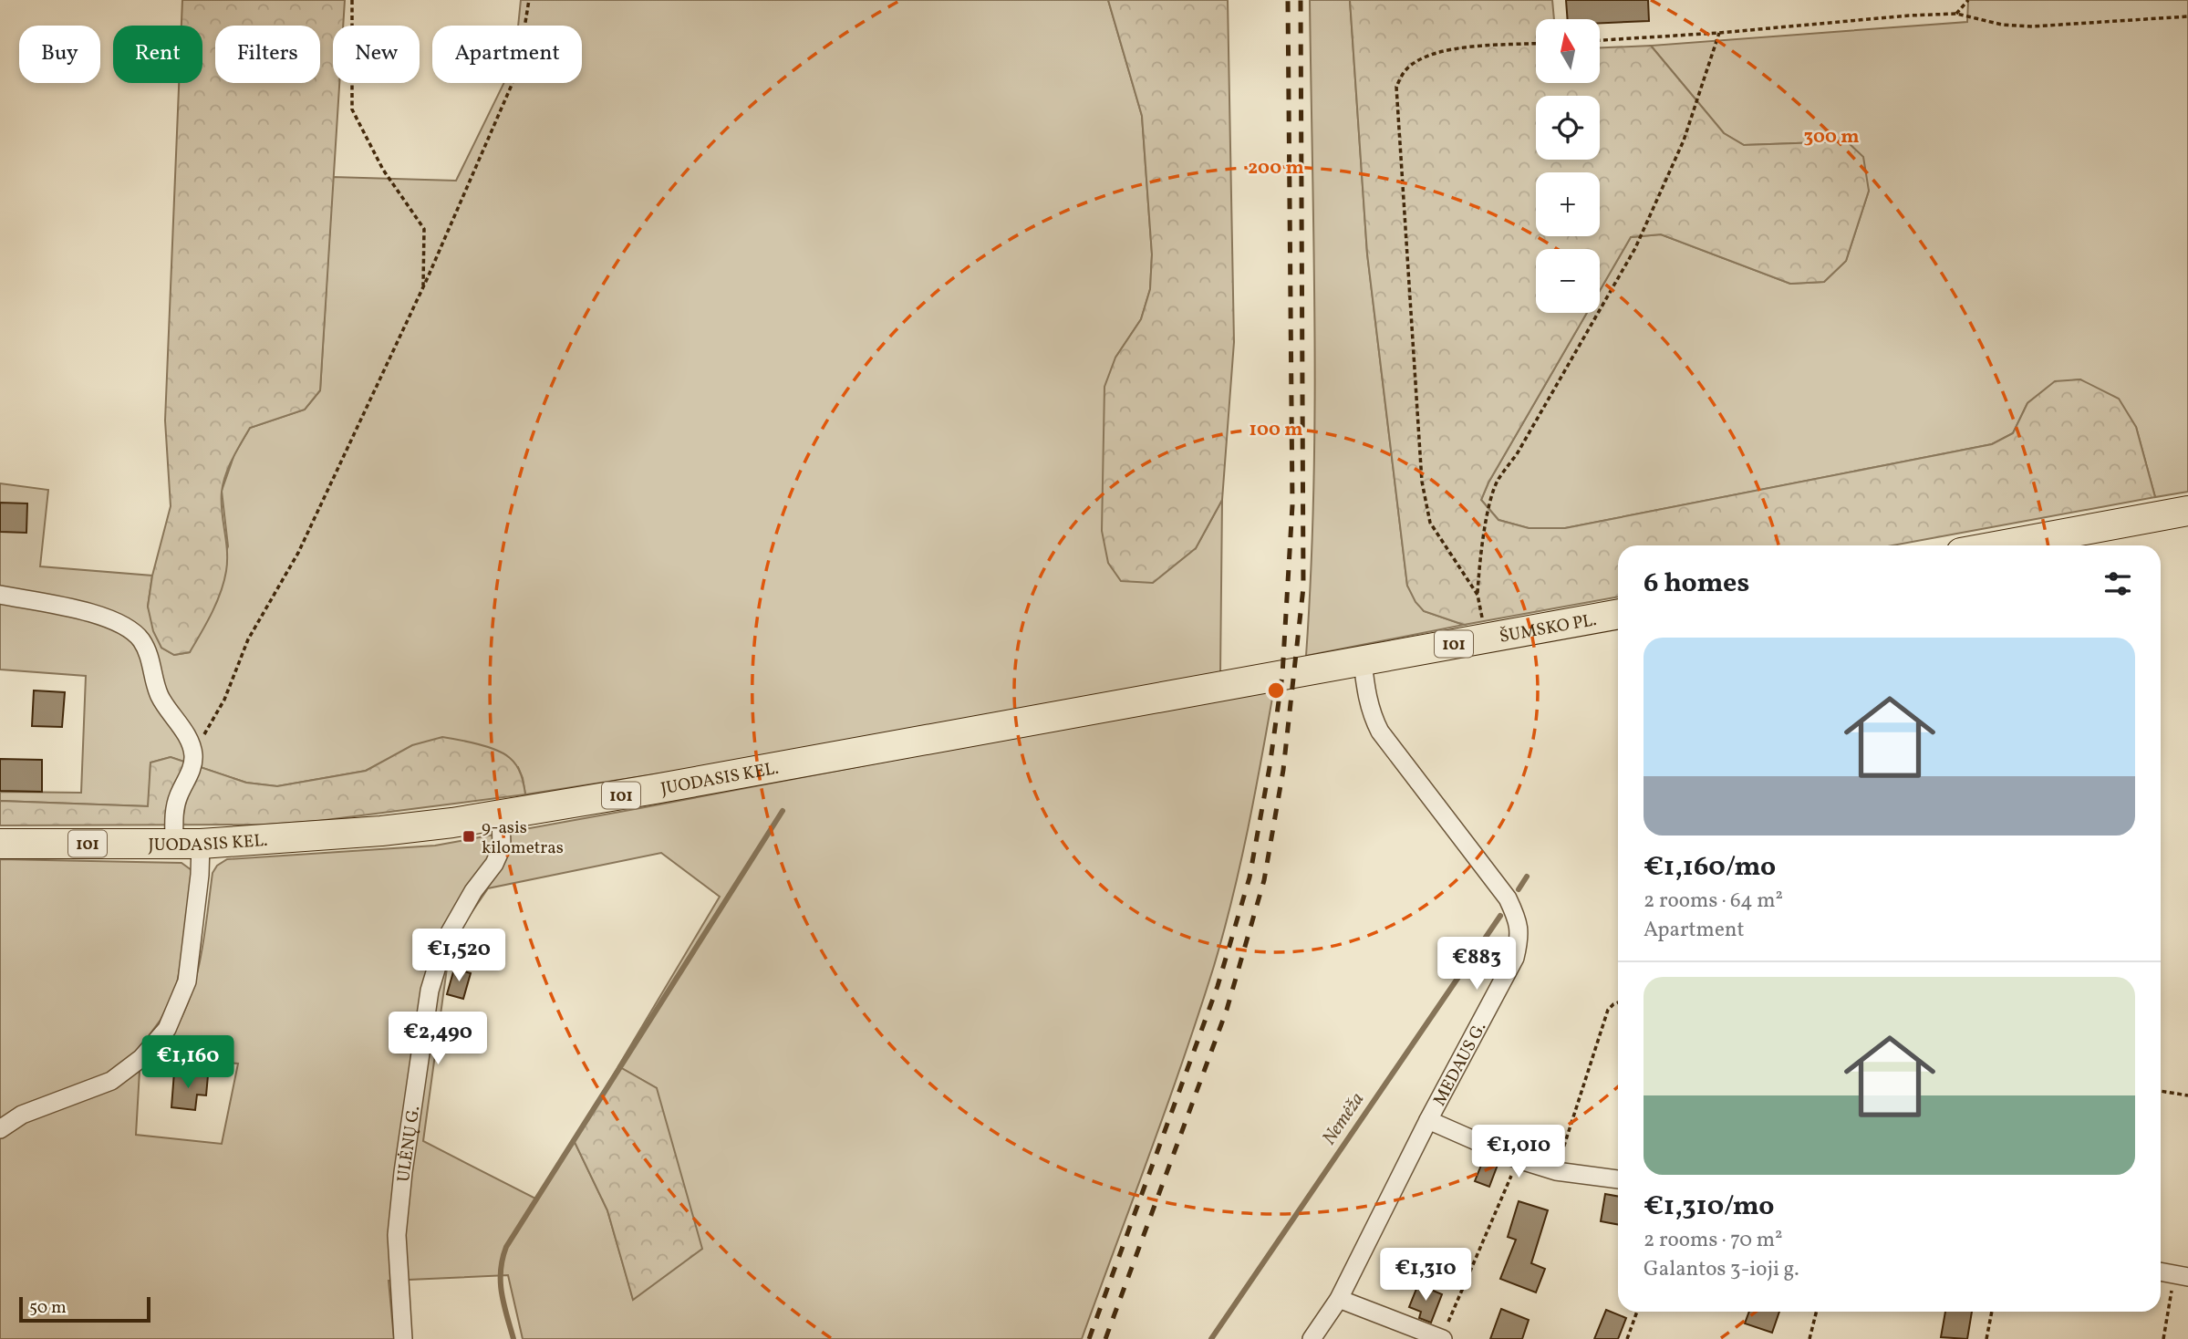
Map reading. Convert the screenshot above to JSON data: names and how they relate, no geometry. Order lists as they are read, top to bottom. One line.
{"streets":{"main road":["ŠUMSKO PL.","101","JUODASIS KEL."],"street":["MEDAUS G.","ULĖNŲ G."]},"crossings":[["ŠUMSKO PL.","JUODASIS KEL."],["ŠUMSKO PL.","MEDAUS G."],["JUODASIS KEL.","ULĖNŲ G."]],"water":["Nemėža"],"places":{"transit":["9-asis kilometras"]},"scale_bar":"50 m","north":"top","page":{"map_buttons":["+","−"],"chip":["Buy","Rent","Filters","New","Apartment"],"heading":"6 homes","list":[{"name":"€1,160/mo","note":"2 rooms · 64 m² · Apartment"},{"name":"€1,310/mo","note":"2 rooms · 70 m² · Galantos 3-ioji g."}],"price":["€1,520","€883","€2,490","€1,160","€1,010","€1,310"],"scale":"50 m"},"rings":["300 m","200 m","100 m"]}
